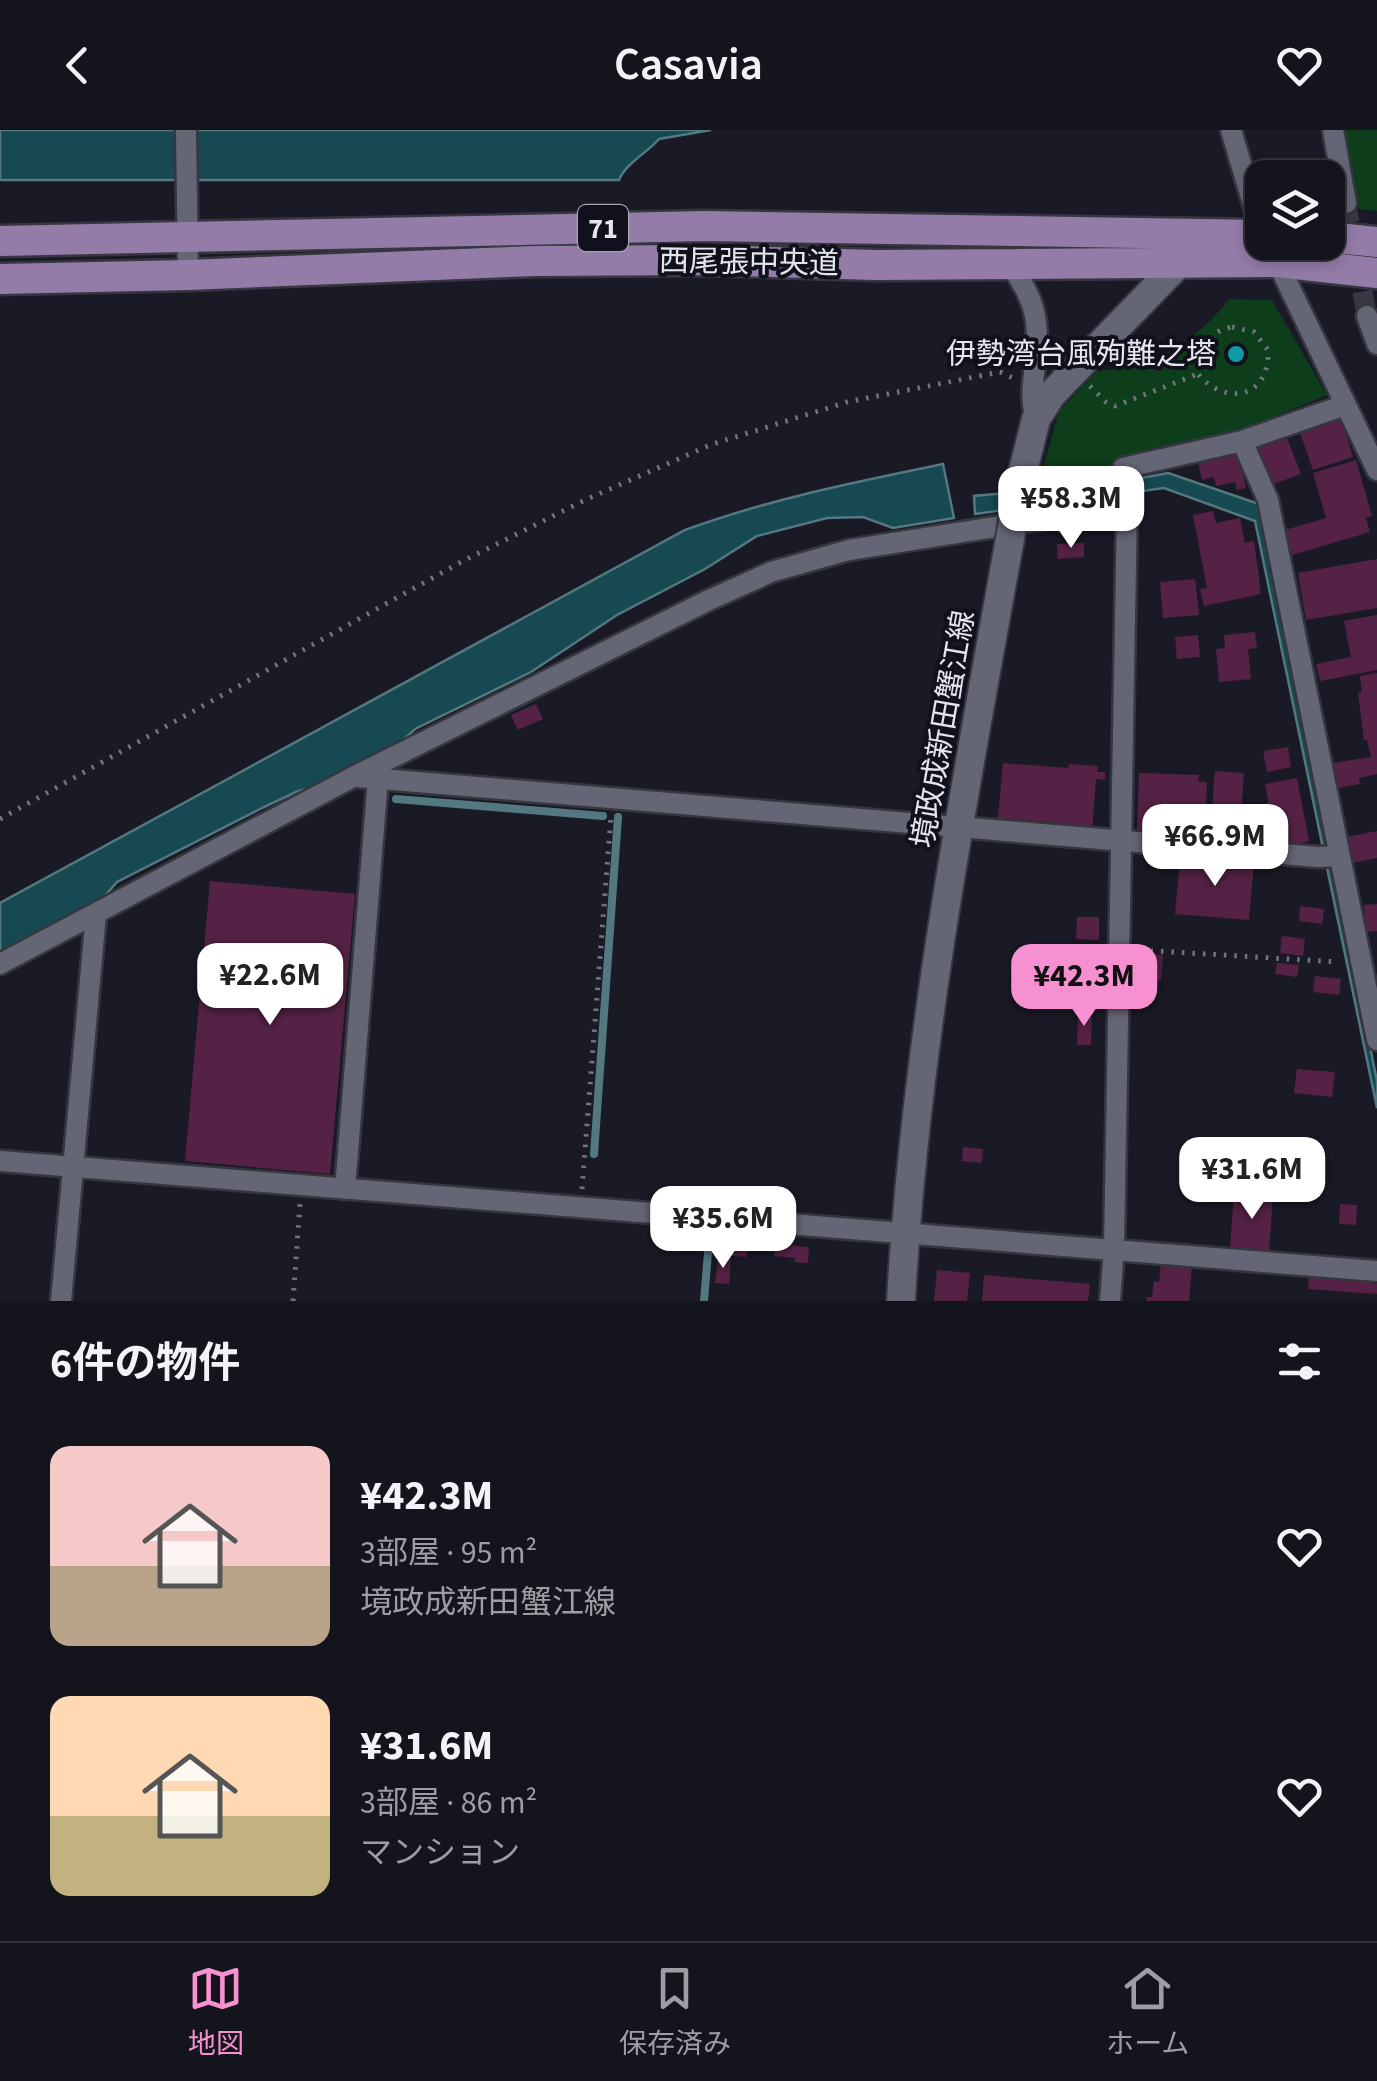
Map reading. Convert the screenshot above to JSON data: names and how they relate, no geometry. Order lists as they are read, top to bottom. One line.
{"streets":{"main road":["71","西尾張中央道","境政成新田蟹江線"]},"crossings":[["西尾張中央道","境政成新田蟹江線"]],"places":["伊勢湾台風殉難之塔"],"page":{"header":"Casavia","price":["¥58.3M","¥66.9M","¥22.6M","¥42.3M","¥31.6M","¥35.6M"],"heading":"6件の物件","list":[{"name":"¥42.3M","note":"3部屋 · 95 m² · 境政成新田蟹江線"},{"name":"¥31.6M","note":"3部屋 · 86 m² · マンション"}],"tabs":["地図","保存済み","ホーム"]}}
